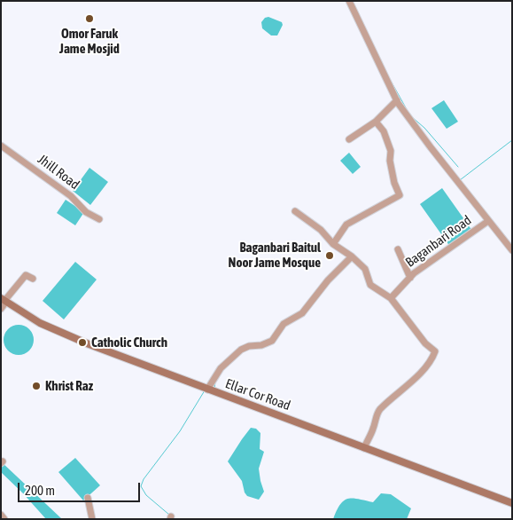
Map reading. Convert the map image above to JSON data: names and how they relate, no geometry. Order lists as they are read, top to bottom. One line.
{"streets":{"main road":["Ellar Cor Road"],"street":["Jhill Road","Baganbari Road"]},"places":["Omor Faruk Jame Mosjid","Baganbari Baitul Noor Jame Mosque","Catholic Church","Khrist Raz"],"scale_bar":"200 m"}
